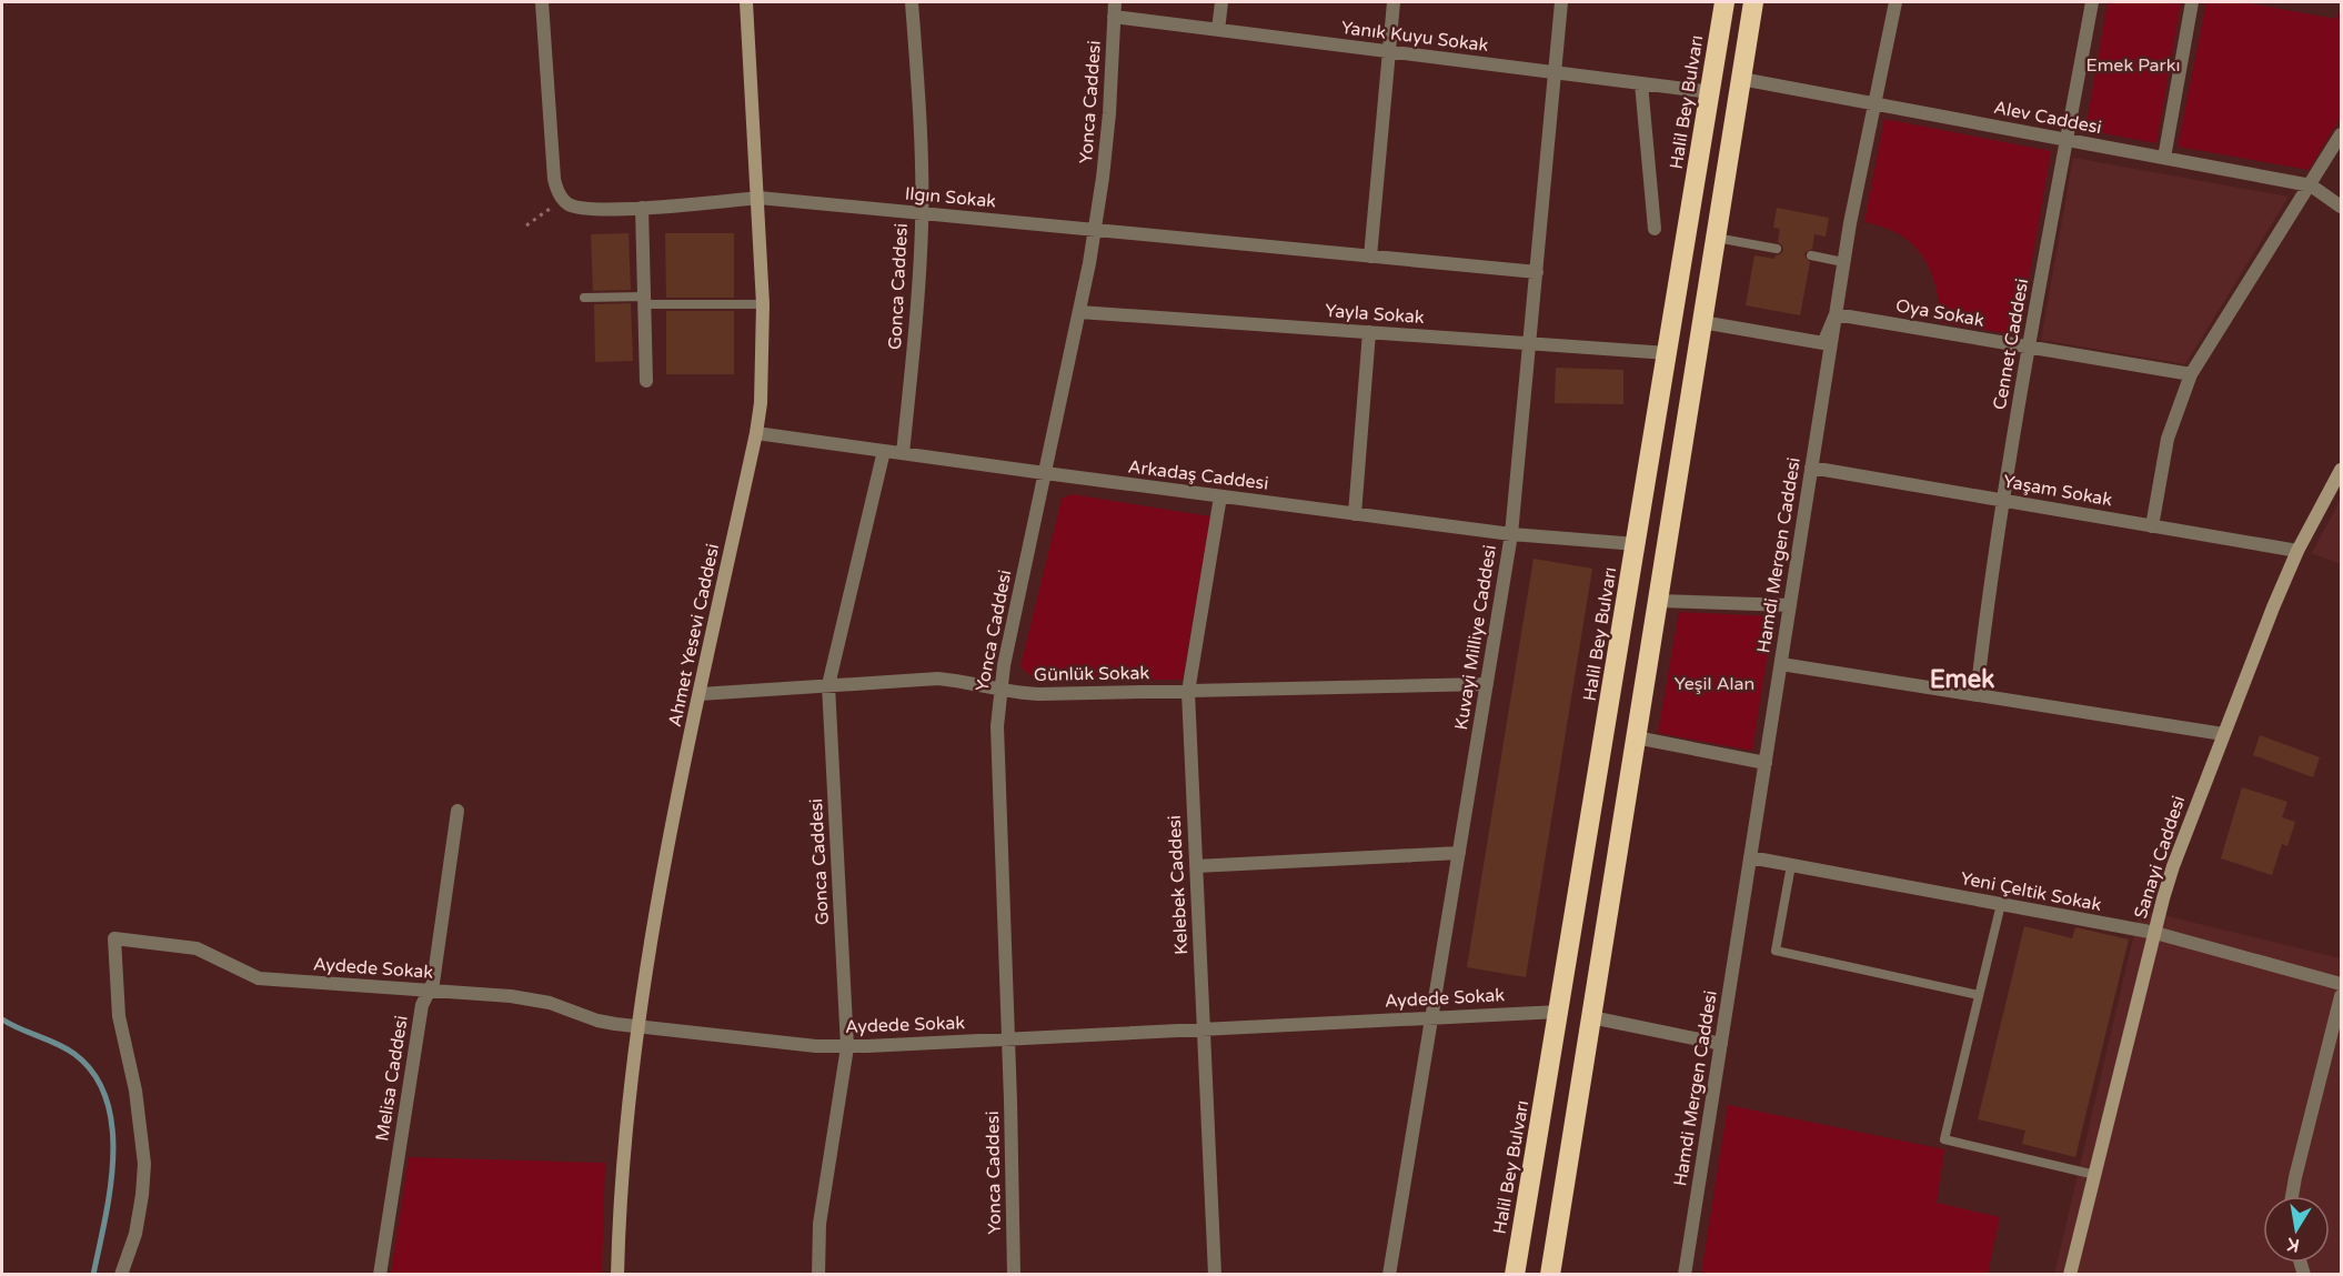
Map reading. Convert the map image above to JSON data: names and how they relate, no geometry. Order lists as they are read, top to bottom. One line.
{"streets":{"highway":["Halil Bey Bulvarı"],"street":["Yanık Kuyu Sokak","Yonca Caddesi","Alev Caddesi","Ilgın Sokak","Gonca Caddesi","Oya Sokak","Yayla Sokak","Cennet Caddesi","Arkadaş Caddesi","Yaşam Sokak","Hamdi Mergen Caddesi","Ahmet Yesevi Caddesi","Kuvayi Milliye Caddesi","Günlük Sokak","Sanayi Caddesi","Kelebek Caddesi","Yeni Çeltik Sokak","Aydede Sokak","Melisa Caddesi"]},"crossings":[["Yanık Kuyu Sokak","Yonca Caddesi"],["Yanık Kuyu Sokak","Halil Bey Bulvarı"],["Yanık Kuyu Sokak","Kuvayi Milliye Caddesi"],["Yonca Caddesi","Ilgın Sokak"],["Yonca Caddesi","Yayla Sokak"],["Yonca Caddesi","Arkadaş Caddesi"],["Yonca Caddesi","Günlük Sokak"],["Yonca Caddesi","Aydede Sokak"],["Halil Bey Bulvarı","Yayla Sokak"],["Halil Bey Bulvarı","Arkadaş Caddesi"],["Halil Bey Bulvarı","Aydede Sokak"],["Alev Caddesi","Cennet Caddesi"],["Alev Caddesi","Hamdi Mergen Caddesi"],["Ilgın Sokak","Gonca Caddesi"],["Ilgın Sokak","Ahmet Yesevi Caddesi"],["Ilgın Sokak","Kuvayi Milliye Caddesi"],["Gonca Caddesi","Arkadaş Caddesi"],["Gonca Caddesi","Günlük Sokak"],["Gonca Caddesi","Aydede Sokak"],["Oya Sokak","Cennet Caddesi"],["Oya Sokak","Hamdi Mergen Caddesi"],["Yayla Sokak","Kuvayi Milliye Caddesi"],["Cennet Caddesi","Yaşam Sokak"],["Arkadaş Caddesi","Ahmet Yesevi Caddesi"],["Arkadaş Caddesi","Kuvayi Milliye Caddesi"],["Arkadaş Caddesi","Kelebek Caddesi"],["Yaşam Sokak","Hamdi Mergen Caddesi"],["Yaşam Sokak","Sanayi Caddesi"],["Hamdi Mergen Caddesi","Yeni Çeltik Sokak"],["Ahmet Yesevi Caddesi","Günlük Sokak"],["Ahmet Yesevi Caddesi","Aydede Sokak"],["Kuvayi Milliye Caddesi","Günlük Sokak"],["Kuvayi Milliye Caddesi","Aydede Sokak"],["Günlük Sokak","Kelebek Caddesi"],["Sanayi Caddesi","Yeni Çeltik Sokak"],["Kelebek Caddesi","Aydede Sokak"],["Aydede Sokak","Melisa Caddesi"]],"districts":["Emek"],"parks":["Emek Parkı","Yeşil Alan"],"north":"bottom"}
